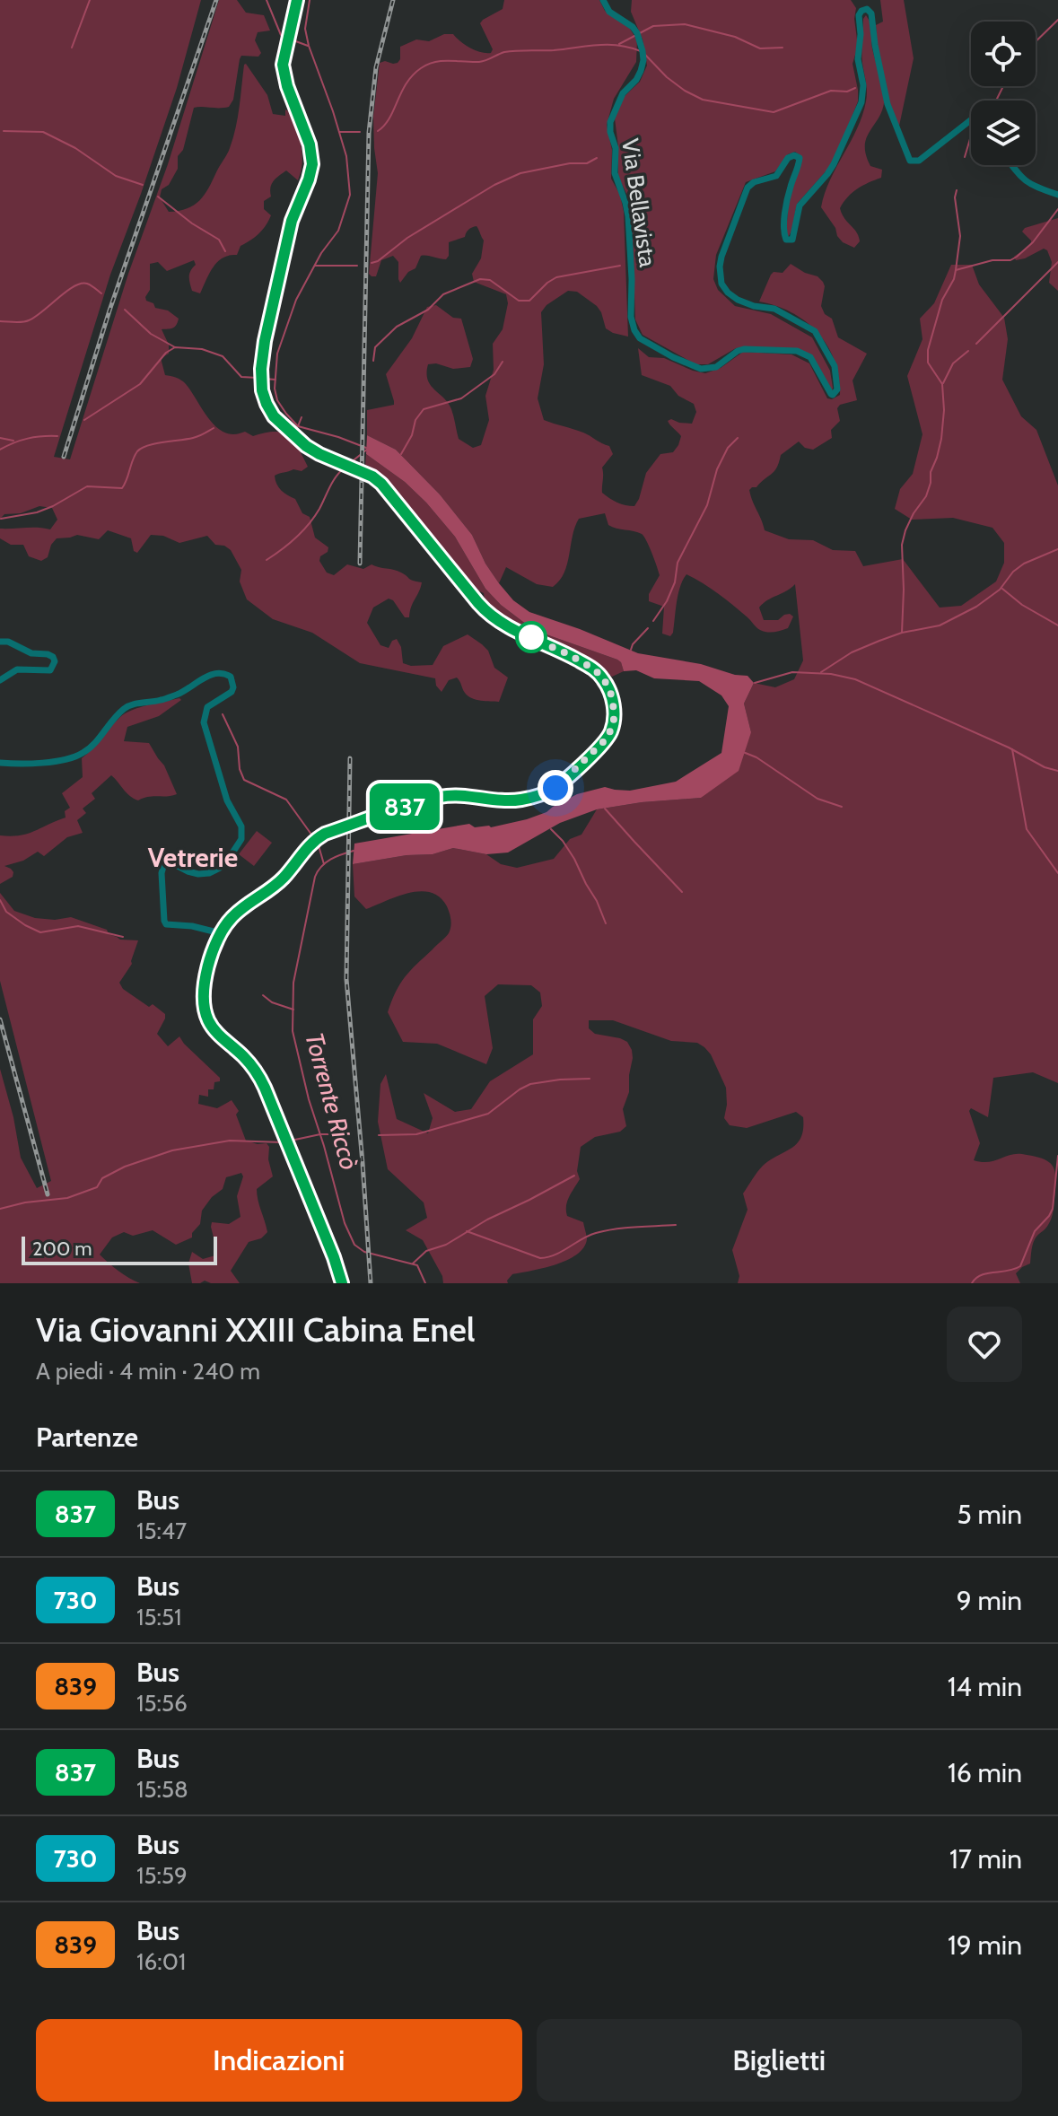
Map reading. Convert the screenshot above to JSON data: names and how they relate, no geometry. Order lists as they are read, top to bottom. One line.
{"streets":{"street":["Via Bellavista"]},"districts":["Vetrerie"],"water":["Torrente Riccò"],"lines":["bus line 837"],"scale_bar":"200 m","page":{"on_map":"837","scale":"200 m","heading":[["Via Giovanni XXIII Cabina Enel","A piedi · 4 min · 240 m"],"Partenze"],"list":[{"mark":"837","name":"Bus","note":"15:47","value":"5 min"},{"mark":"730","name":"Bus","note":"15:51","value":"9 min"},{"mark":"839","name":"Bus","note":"15:56","value":"14 min"},{"mark":"837","name":"Bus","note":"15:58","value":"16 min"},{"mark":"730","name":"Bus","note":"15:59","value":"17 min"},{"mark":"839","name":"Bus","note":"16:01","value":"19 min"}],"buttons":["Indicazioni","Biglietti"]}}
